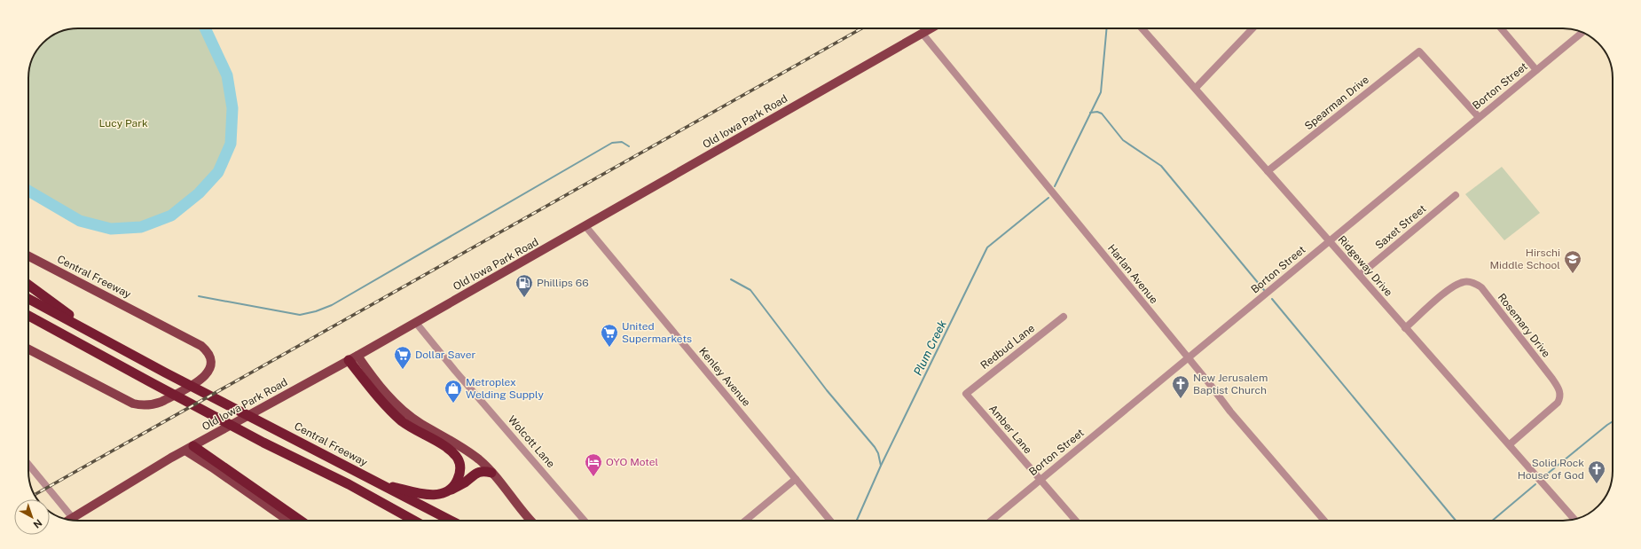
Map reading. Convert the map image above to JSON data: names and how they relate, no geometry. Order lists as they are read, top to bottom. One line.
{"streets":{"highway":["Central Freeway"],"main road":["Old Iowa Park Road"],"street":["Borton Street","Spearman Drive","Saxet Street","Ridgeway Drive","Harlan Avenue","Rosemary Drive","Redbud Lane","Kenley Avenue","Amber Lane","Wolcott Lane"]},"crossings":[["Borton Street","Spearman Drive"],["Borton Street","Ridgeway Drive"],["Borton Street","Harlan Avenue"],["Borton Street","Amber Lane"],["Spearman Drive","Ridgeway Drive"],["Old Iowa Park Road","Harlan Avenue"],["Old Iowa Park Road","Kenley Avenue"],["Old Iowa Park Road","Wolcott Lane"],["Saxet Street","Ridgeway Drive"],["Ridgeway Drive","Rosemary Drive"],["Redbud Lane","Amber Lane"]],"water":["Plum Creek"],"parks":["Lucy Park"],"places":{"school or university":["Hirschi Middle School"],"fuel station":["Phillips 66"],"supermarket":["United Supermarkets","Dollar Saver"],"church":["New Jerusalem Baptist Church","Solid Rock House of God"],"shop":["Metroplex Welding Supply"],"hotel":["OYO Motel"]},"north":"bottom right"}
